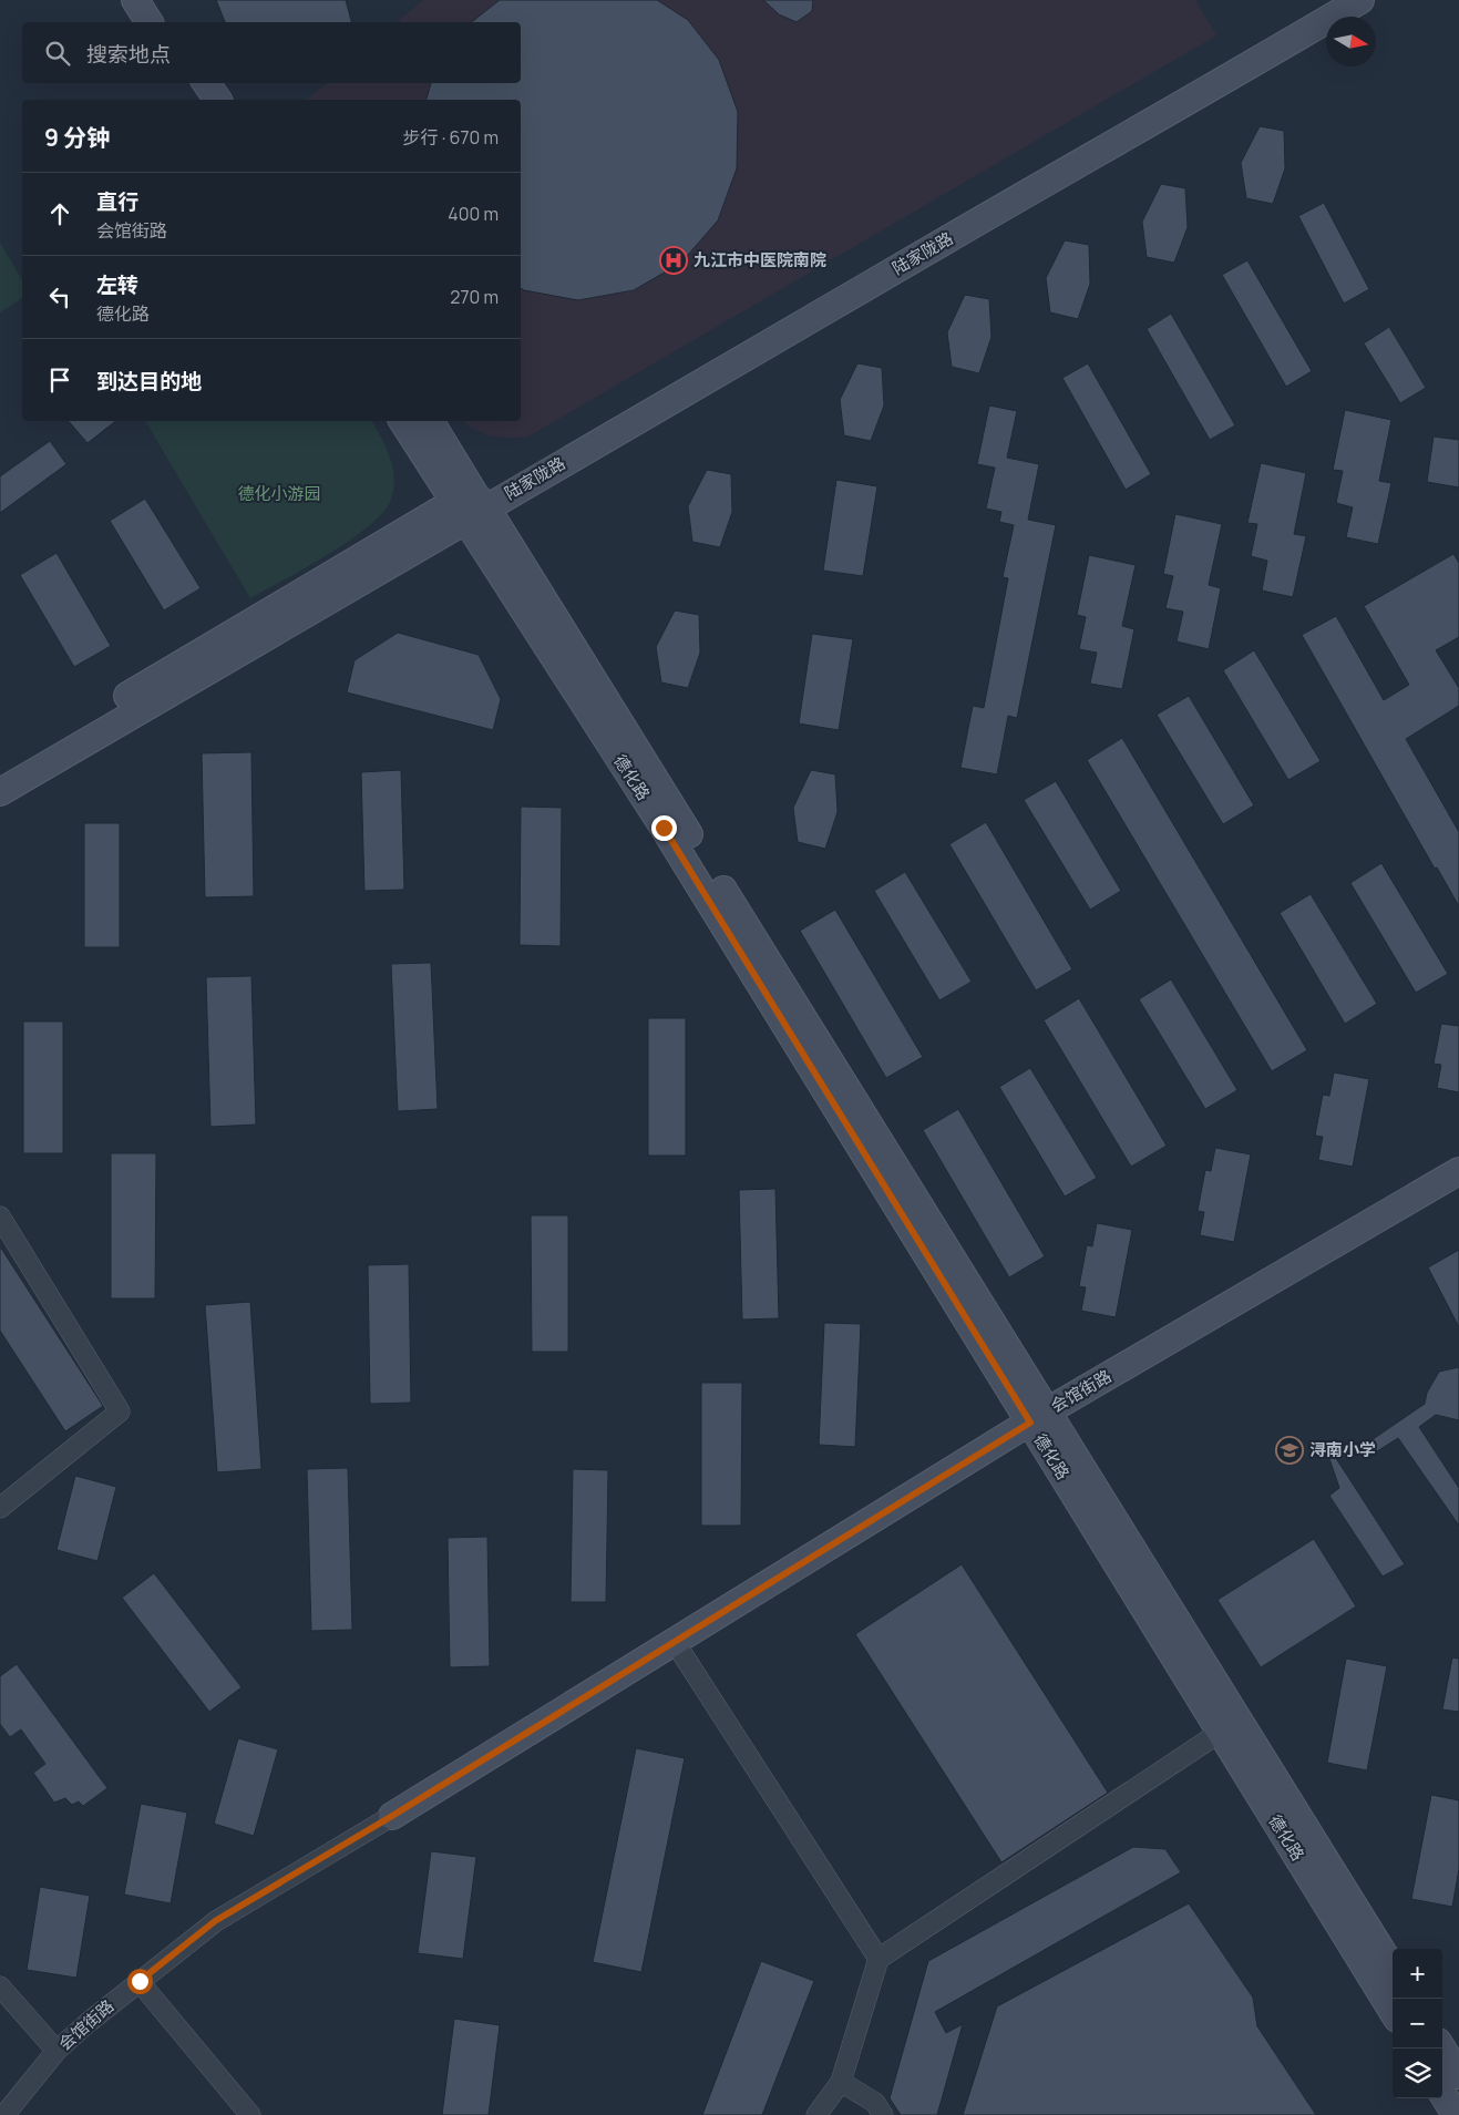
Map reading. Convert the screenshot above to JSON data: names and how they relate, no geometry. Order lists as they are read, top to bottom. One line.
{"streets":{"street":["陆家陇路","德化路","会馆街路"]},"crossings":[["陆家陇路","德化路"],["德化路","会馆街路"]],"parks":["德化小游园"],"places":{"hospital":["九江市中医院南院"],"school or university":["浔南小学"]},"north":"right","page":{"search":"搜索地点","heading":["9 分钟","步行 · 670 m"],"list":[["直行","会馆街路","400 m"],["左转","德化路","270 m"],"到达目的地"],"map_buttons":["+","−"]}}
